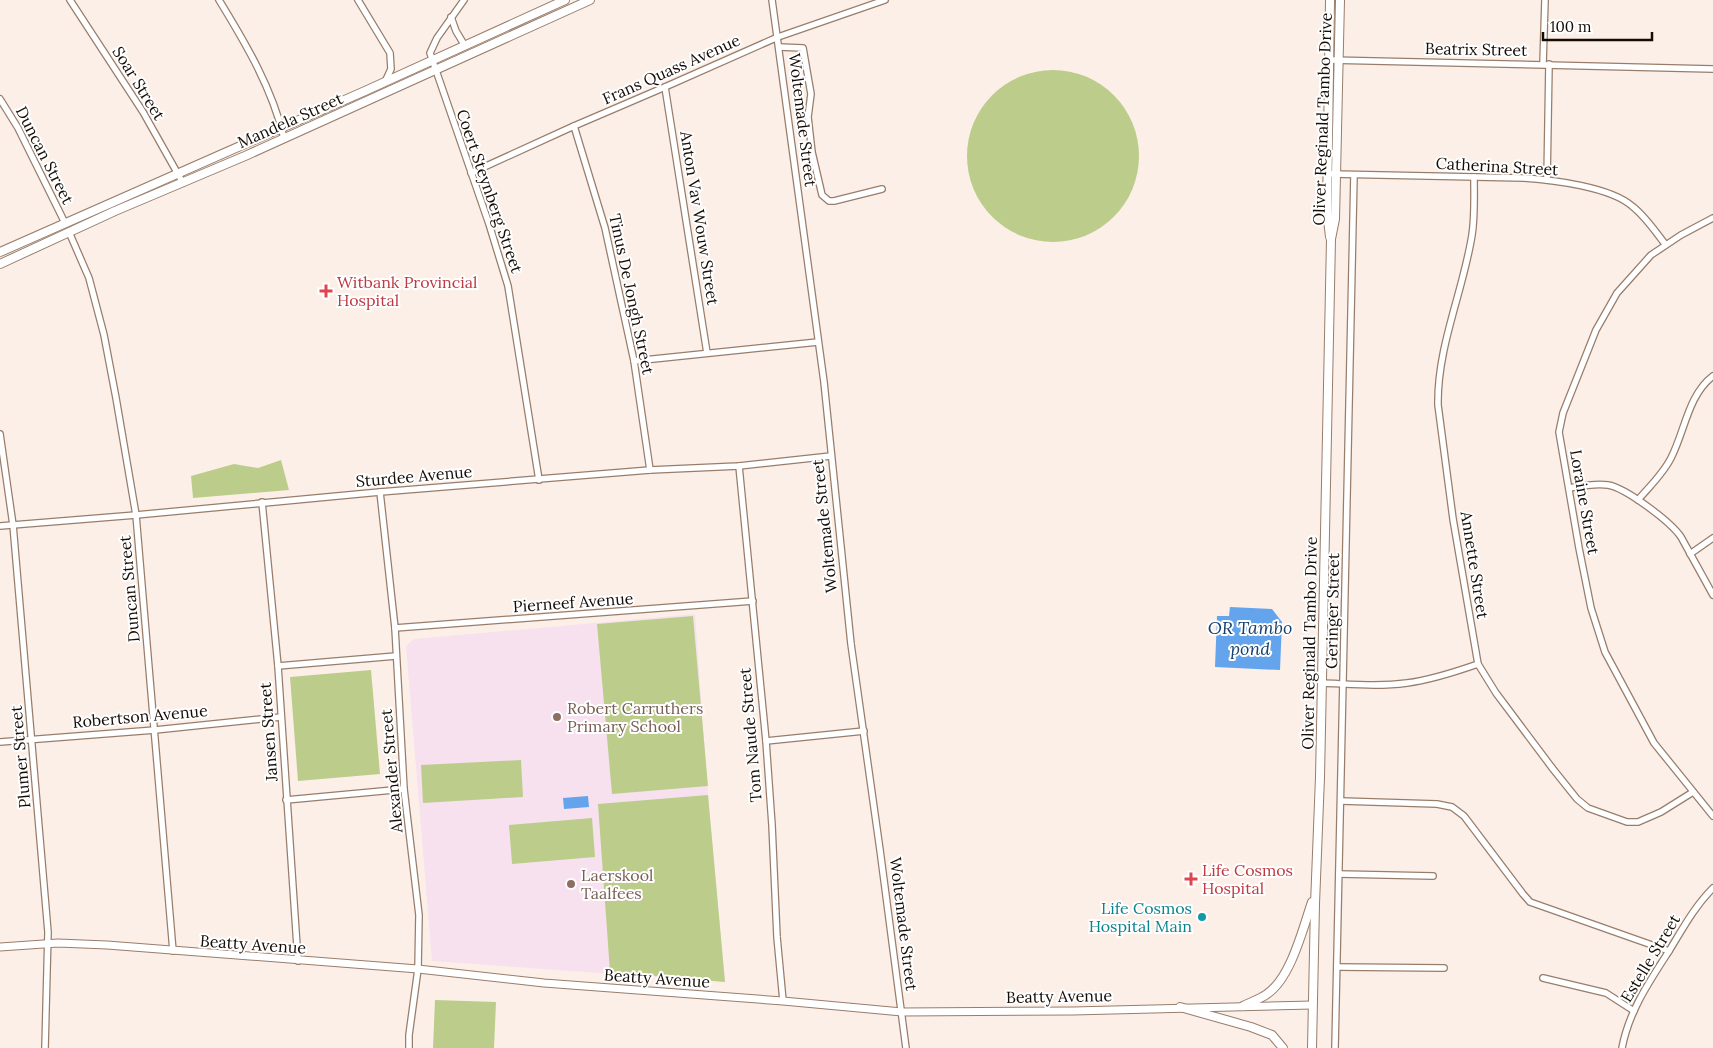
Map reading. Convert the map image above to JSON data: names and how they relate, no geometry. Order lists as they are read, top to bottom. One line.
{"streets":{"main road":["Oliver Reginald Tambo Drive","Mandela Street"],"street":["Beatrix Street","Frans Quass Avenue","Soar Street","Woltemade Street","Duncan Street","Catherina Street","Coert Steynberg Street","Anton Vav Wouw Street","Tinus De Jongh Street","Sturdee Avenue","Loraine Street","Annette Street","Pierneef Avenue","Geringer Street","Robertson Avenue","Jansen Street","Tom Naude Street","Plumer Street","Alexander Street","Beatty Avenue","Estelle Street"]},"crossings":[["Beatrix Street","Oliver Reginald Tambo Drive"],["Frans Quass Avenue","Woltemade Street"],["Frans Quass Avenue","Coert Steynberg Street"],["Frans Quass Avenue","Anton Vav Wouw Street"],["Frans Quass Avenue","Tinus De Jongh Street"],["Soar Street","Mandela Street"],["Oliver Reginald Tambo Drive","Catherina Street"],["Oliver Reginald Tambo Drive","Beatty Avenue"],["Mandela Street","Duncan Street"],["Mandela Street","Coert Steynberg Street"],["Woltemade Street","Sturdee Avenue"],["Woltemade Street","Beatty Avenue"],["Duncan Street","Sturdee Avenue"],["Duncan Street","Robertson Avenue"],["Duncan Street","Beatty Avenue"],["Catherina Street","Loraine Street"],["Catherina Street","Annette Street"],["Catherina Street","Geringer Street"],["Coert Steynberg Street","Sturdee Avenue"],["Tinus De Jongh Street","Sturdee Avenue"],["Sturdee Avenue","Jansen Street"],["Sturdee Avenue","Tom Naude Street"],["Sturdee Avenue","Plumer Street"],["Sturdee Avenue","Alexander Street"],["Loraine Street","Annette Street"],["Pierneef Avenue","Tom Naude Street"],["Pierneef Avenue","Alexander Street"],["Robertson Avenue","Jansen Street"],["Robertson Avenue","Plumer Street"],["Jansen Street","Beatty Avenue"],["Tom Naude Street","Beatty Avenue"],["Plumer Street","Beatty Avenue"],["Alexander Street","Beatty Avenue"]],"water":["OR Tambo pond"],"places":{"health":["Witbank Provincial Hospital","Life Cosmos Hospital"],"other":["Robert Carruthers Primary School","Laerskool Taalfees","Life Cosmos Hospital Main"]},"scale_bar":"100 m"}
